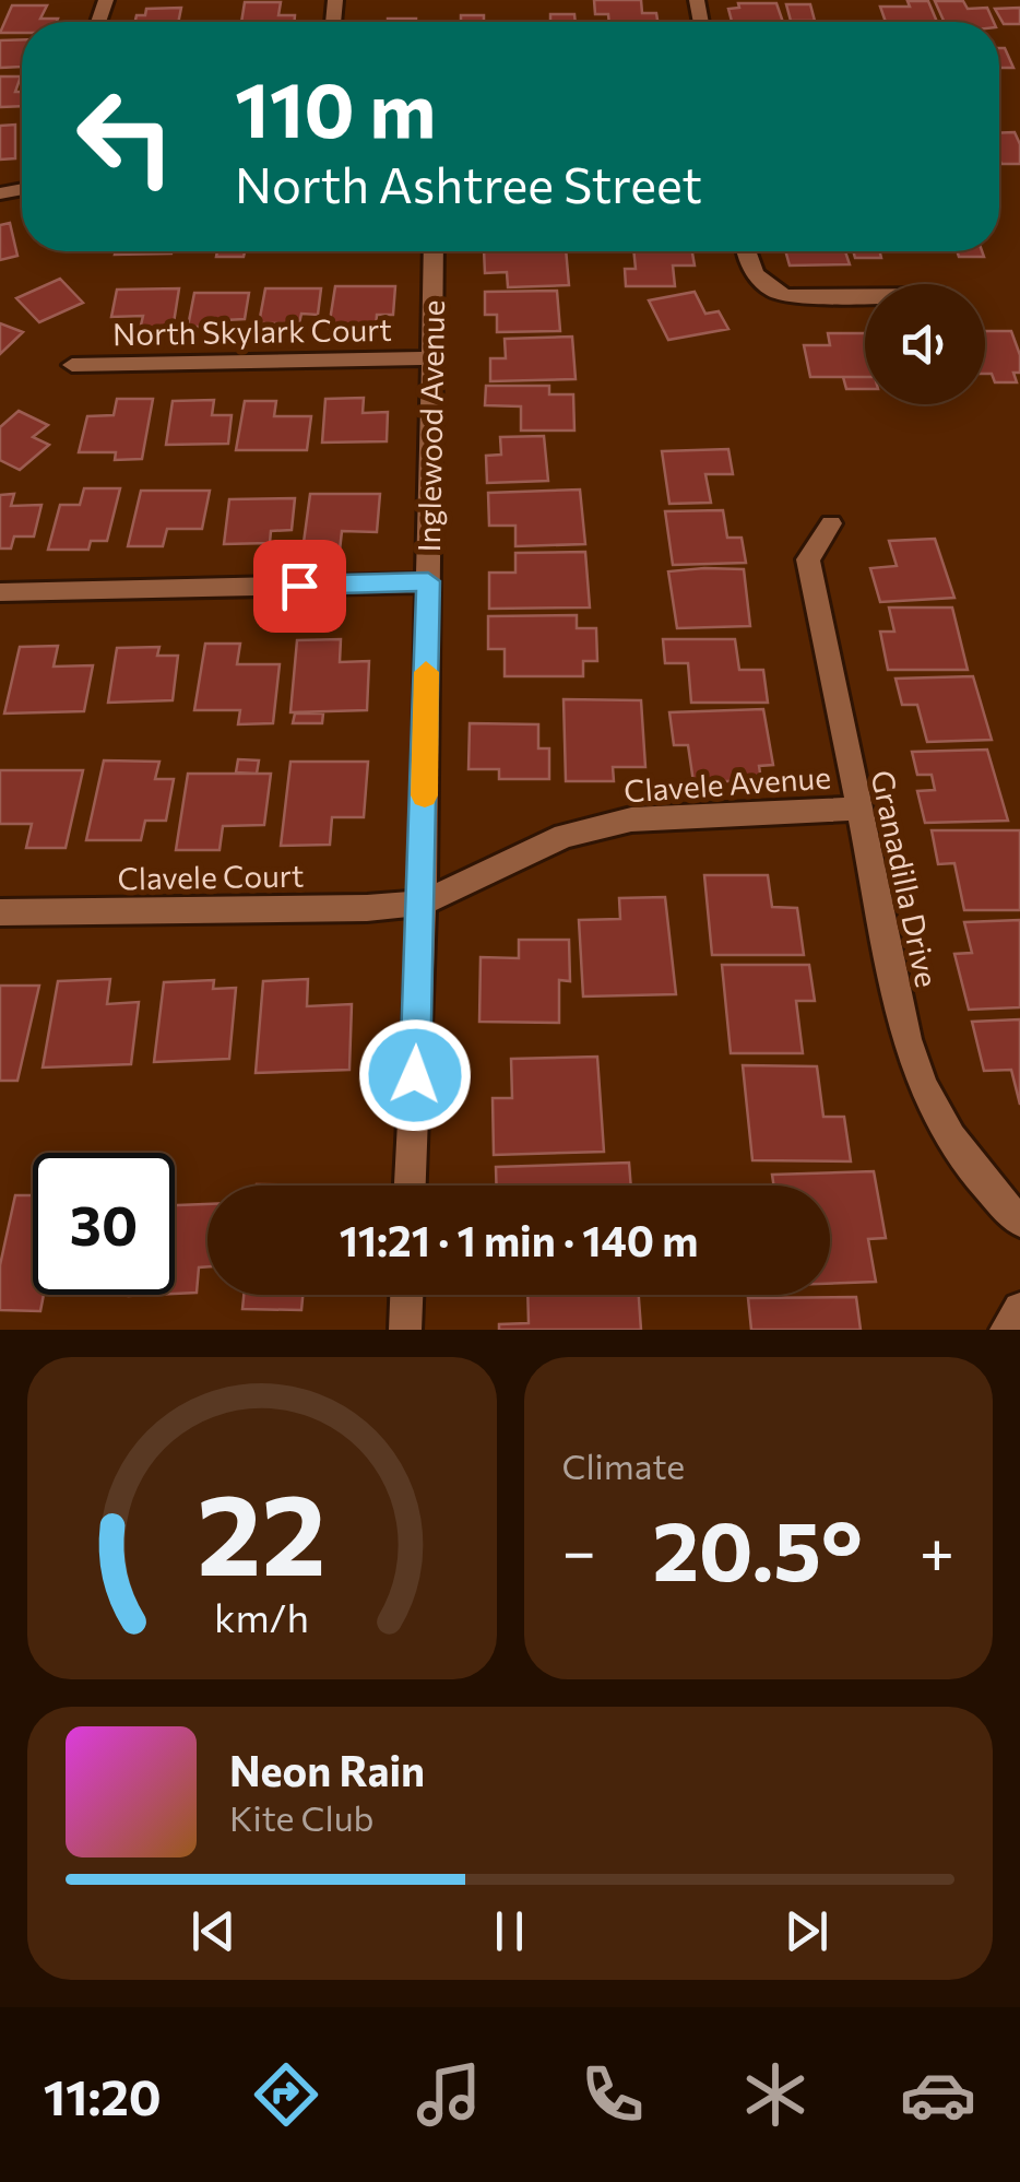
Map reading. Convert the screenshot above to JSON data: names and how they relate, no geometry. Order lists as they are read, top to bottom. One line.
{"streets":{"street":["North Skylark Court","Inglewood Avenue","Clavele Avenue","Clavele Court","Granadilla Drive"]},"crossings":[["North Skylark Court","Inglewood Avenue"],["Inglewood Avenue","Clavele Avenue"],["Inglewood Avenue","Clavele Court"],["Clavele Avenue","Clavele Court"],["Clavele Avenue","Granadilla Drive"]],"page":{"turn":["110 m","North Ashtree Street"],"limit":"30","trip":"11:21 · 1 min · 140 m","tile":"Climate","heat":["−","20.5°","+"],"song":["Neon Rain","Kite Club"],"tabs":"11:20","gauge":["22","km/h"]}}
